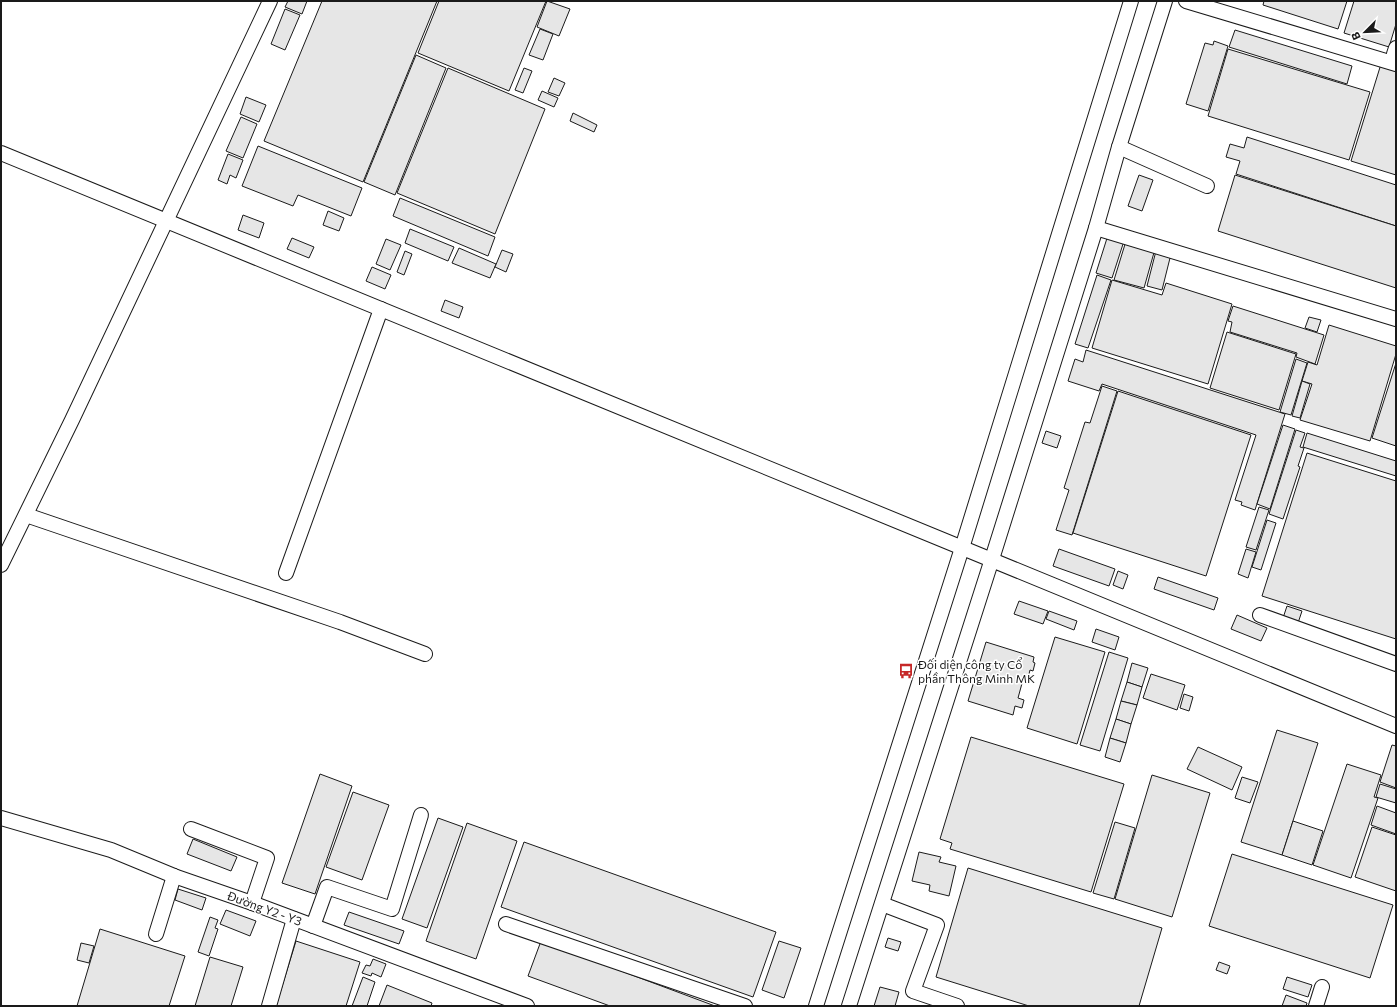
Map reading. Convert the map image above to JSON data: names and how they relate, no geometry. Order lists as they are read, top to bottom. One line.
{"streets":{"street":["Đường Y2 - Y3"]},"places":{"bus stop":["Đối diện công ty Cổ phần Thông Minh MK"]},"north":"bottom left"}
